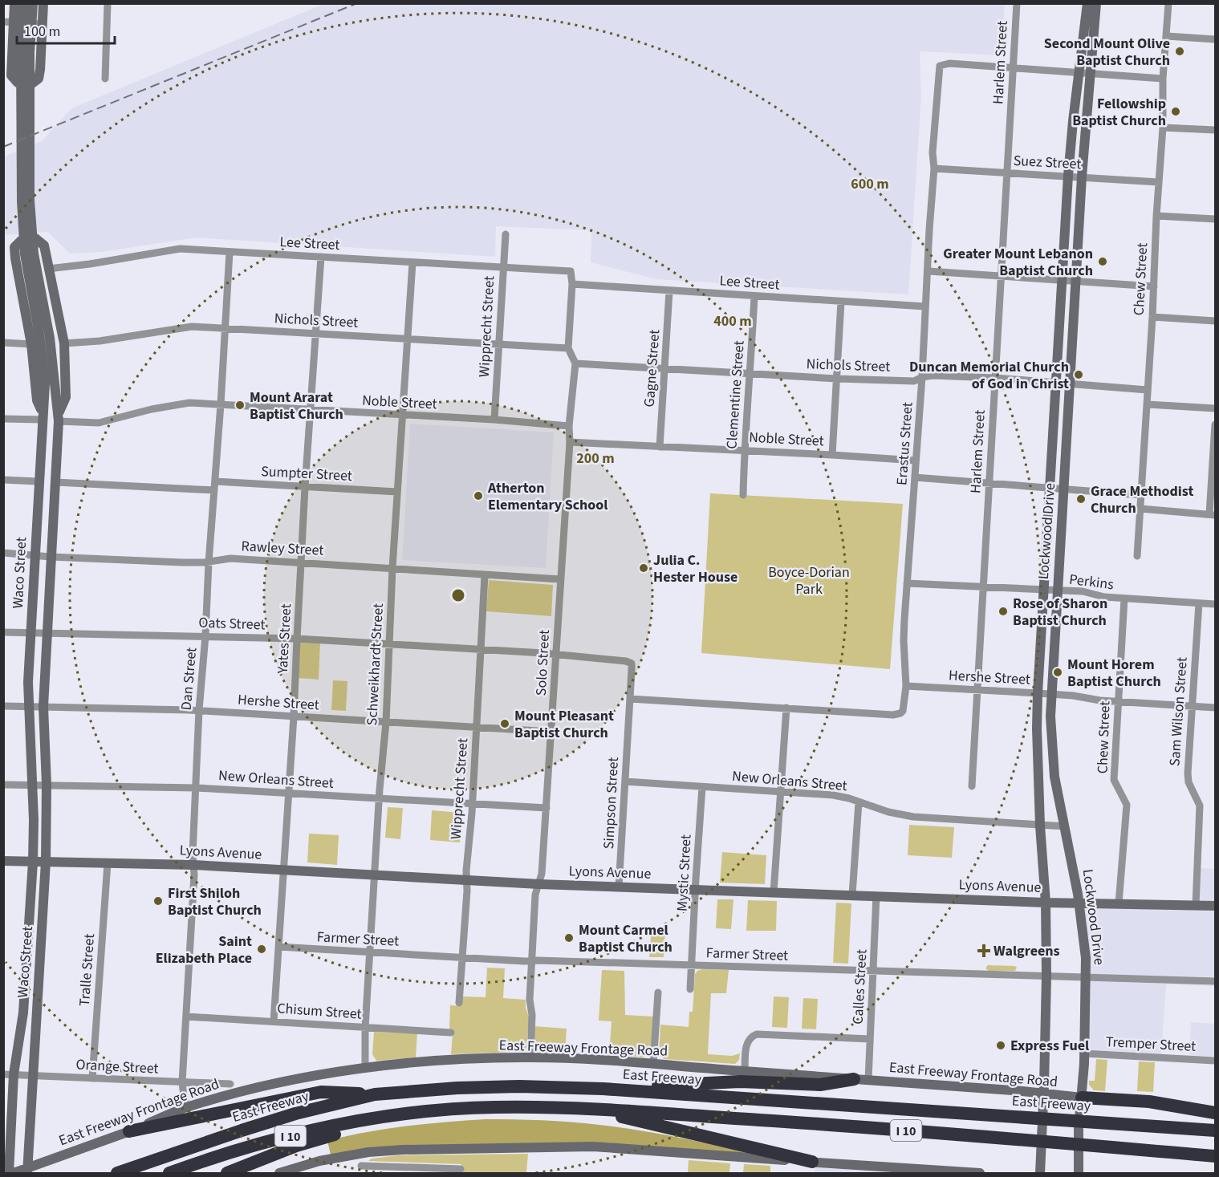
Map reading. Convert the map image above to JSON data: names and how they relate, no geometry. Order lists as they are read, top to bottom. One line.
{"streets":{"highway":["East Freeway","I 10"],"main road":["Lockwood Drive","Waco Street","Lyons Avenue","East Freeway Frontage Road"],"street":["Harlem Street","Suez Street","Lee Street","Chew Street","Nichols Street","Wipprecht Street","Gagne Street","Clementine Street","Noble Street","Erastus Street","Sumpter Street","Rawley Street","Perkins","Oats Street","Yates Street","Solo Street","Schweikhardt Street","Hershe Street","Dan Street","Sam Wilson Street","New Orleans Street","Simpson Street","Mystic Street","Farmer Street","Tralle Street","Calles Street","Chisum Street","Tremper Street","Orange Street"]},"crossings":[["Harlem Street","Suez Street"],["Harlem Street","Nichols Street"],["Harlem Street","Erastus Street"],["Harlem Street","Perkins"],["Harlem Street","Hershe Street"],["Suez Street","Chew Street"],["Suez Street","Erastus Street"],["Suez Street","Lockwood Drive"],["Lee Street","Wipprecht Street"],["Lee Street","Gagne Street"],["Lee Street","Clementine Street"],["Lee Street","Erastus Street"],["Lee Street","Yates Street"],["Lee Street","Schweikhardt Street"],["Lee Street","Dan Street"],["Chew Street","Nichols Street"],["Chew Street","Perkins"],["Chew Street","Hershe Street"],["Chew Street","Lyons Avenue"],["Nichols Street","Wipprecht Street"],["Nichols Street","Gagne Street"],["Nichols Street","Clementine Street"],["Nichols Street","Erastus Street"],["Nichols Street","Lockwood Drive"],["Nichols Street","Yates Street"],["Nichols Street","Solo Street"],["Nichols Street","Schweikhardt Street"],["Nichols Street","Dan Street"],["Wipprecht Street","Noble Street"],["Wipprecht Street","Rawley Street"],["Wipprecht Street","Oats Street"],["Wipprecht Street","Hershe Street"],["Wipprecht Street","New Orleans Street"],["Wipprecht Street","Lyons Avenue"],["Wipprecht Street","Farmer Street"],["Gagne Street","Noble Street"],["Clementine Street","Noble Street"],["Noble Street","Erastus Street"],["Noble Street","Waco Street"],["Noble Street","Yates Street"],["Noble Street","Solo Street"],["Noble Street","Schweikhardt Street"],["Noble Street","Dan Street"],["Erastus Street","Perkins"],["Erastus Street","Hershe Street"],["Sumpter Street","Yates Street"],["Sumpter Street","Schweikhardt Street"],["Sumpter Street","Dan Street"],["Lockwood Drive","Perkins"],["Lockwood Drive","Hershe Street"],["Lockwood Drive","New Orleans Street"],["Lockwood Drive","Lyons Avenue"],["Lockwood Drive","Farmer Street"],["Lockwood Drive","Tremper Street"],["Lockwood Drive","East Freeway Frontage Road"],["Rawley Street","Waco Street"],["Rawley Street","Yates Street"],["Rawley Street","Solo Street"],["Rawley Street","Schweikhardt Street"],["Rawley Street","Dan Street"],["Waco Street","Oats Street"],["Waco Street","Hershe Street"],["Waco Street","New Orleans Street"],["Waco Street","Lyons Avenue"],["Waco Street","East Freeway Frontage Road"],["Waco Street","Orange Street"],["Perkins","Sam Wilson Street"],["Oats Street","Yates Street"],["Oats Street","Solo Street"],["Oats Street","Schweikhardt Street"],["Oats Street","Dan Street"],["Oats Street","Simpson Street"],["Yates Street","Hershe Street"],["Yates Street","New Orleans Street"],["Yates Street","Lyons Avenue"],["Yates Street","Farmer Street"],["Yates Street","Chisum Street"],["Solo Street","Hershe Street"],["Solo Street","New Orleans Street"],["Solo Street","Lyons Avenue"],["Solo Street","Farmer Street"],["Solo Street","East Freeway Frontage Road"],["Schweikhardt Street","Hershe Street"],["Schweikhardt Street","New Orleans Street"],["Schweikhardt Street","Lyons Avenue"],["Schweikhardt Street","Farmer Street"],["Schweikhardt Street","Chisum Street"],["Schweikhardt Street","East Freeway Frontage Road"],["Hershe Street","Dan Street"],["Hershe Street","Sam Wilson Street"],["Dan Street","New Orleans Street"],["Dan Street","Lyons Avenue"],["Dan Street","Chisum Street"],["Dan Street","East Freeway Frontage Road"],["Dan Street","Orange Street"],["Sam Wilson Street","Lyons Avenue"],["New Orleans Street","Simpson Street"],["New Orleans Street","Mystic Street"],["Simpson Street","Lyons Avenue"],["Lyons Avenue","Mystic Street"],["Lyons Avenue","Tralle Street"],["Lyons Avenue","Calles Street"],["Mystic Street","Farmer Street"],["Farmer Street","Calles Street"],["Tralle Street","Orange Street"],["Calles Street","East Freeway Frontage Road"]],"parks":["Boyce-Dorian Park"],"places":{"other":["Second Mount Olive Baptist Church","Fellowship Baptist Church","Greater Mount Lebanon Baptist Church","Duncan Memorial Church of God in Christ","Mount Ararat Baptist Church","Atherton Elementary School","Grace Methodist Church","Julia C. Hester House","Rose of Sharon Baptist Church","Mount Horem Baptist Church","Mount Pleasant Baptist Church","First Shiloh Baptist Church","Mount Carmel Baptist Church","Saint Elizabeth Place","Express Fuel"],"health":["Walgreens"]},"scale_bar":"100 m","rings":["600 m","400 m","200 m"]}
